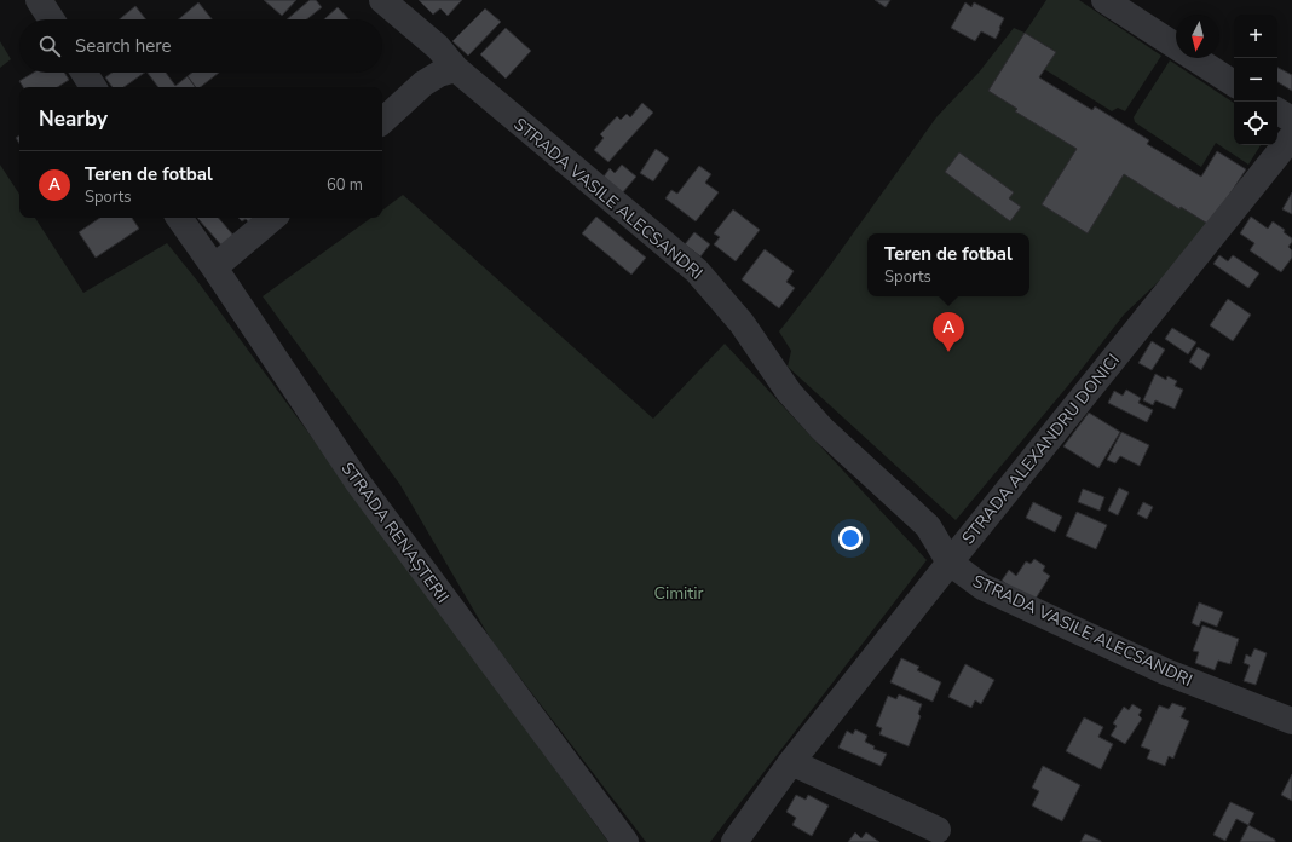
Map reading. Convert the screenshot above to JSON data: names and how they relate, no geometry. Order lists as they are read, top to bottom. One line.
{"streets":{"street":["STRADA VASILE ALECSANDRI","STRADA ALEXANDRU DONICI","STRADA RENAȘTERII"]},"crossings":[["STRADA VASILE ALECSANDRI","STRADA ALEXANDRU DONICI"]],"parks":["Cimitir"],"north":"bottom","page":{"map_buttons":["+","−"],"search":"Search here","heading":"Nearby","list":[{"mark":"A","name":"Teren de fotbal","note":"Sports","value":"60 m"}],"popup":["Teren de fotbal","Sports"],"pins":"A"}}
